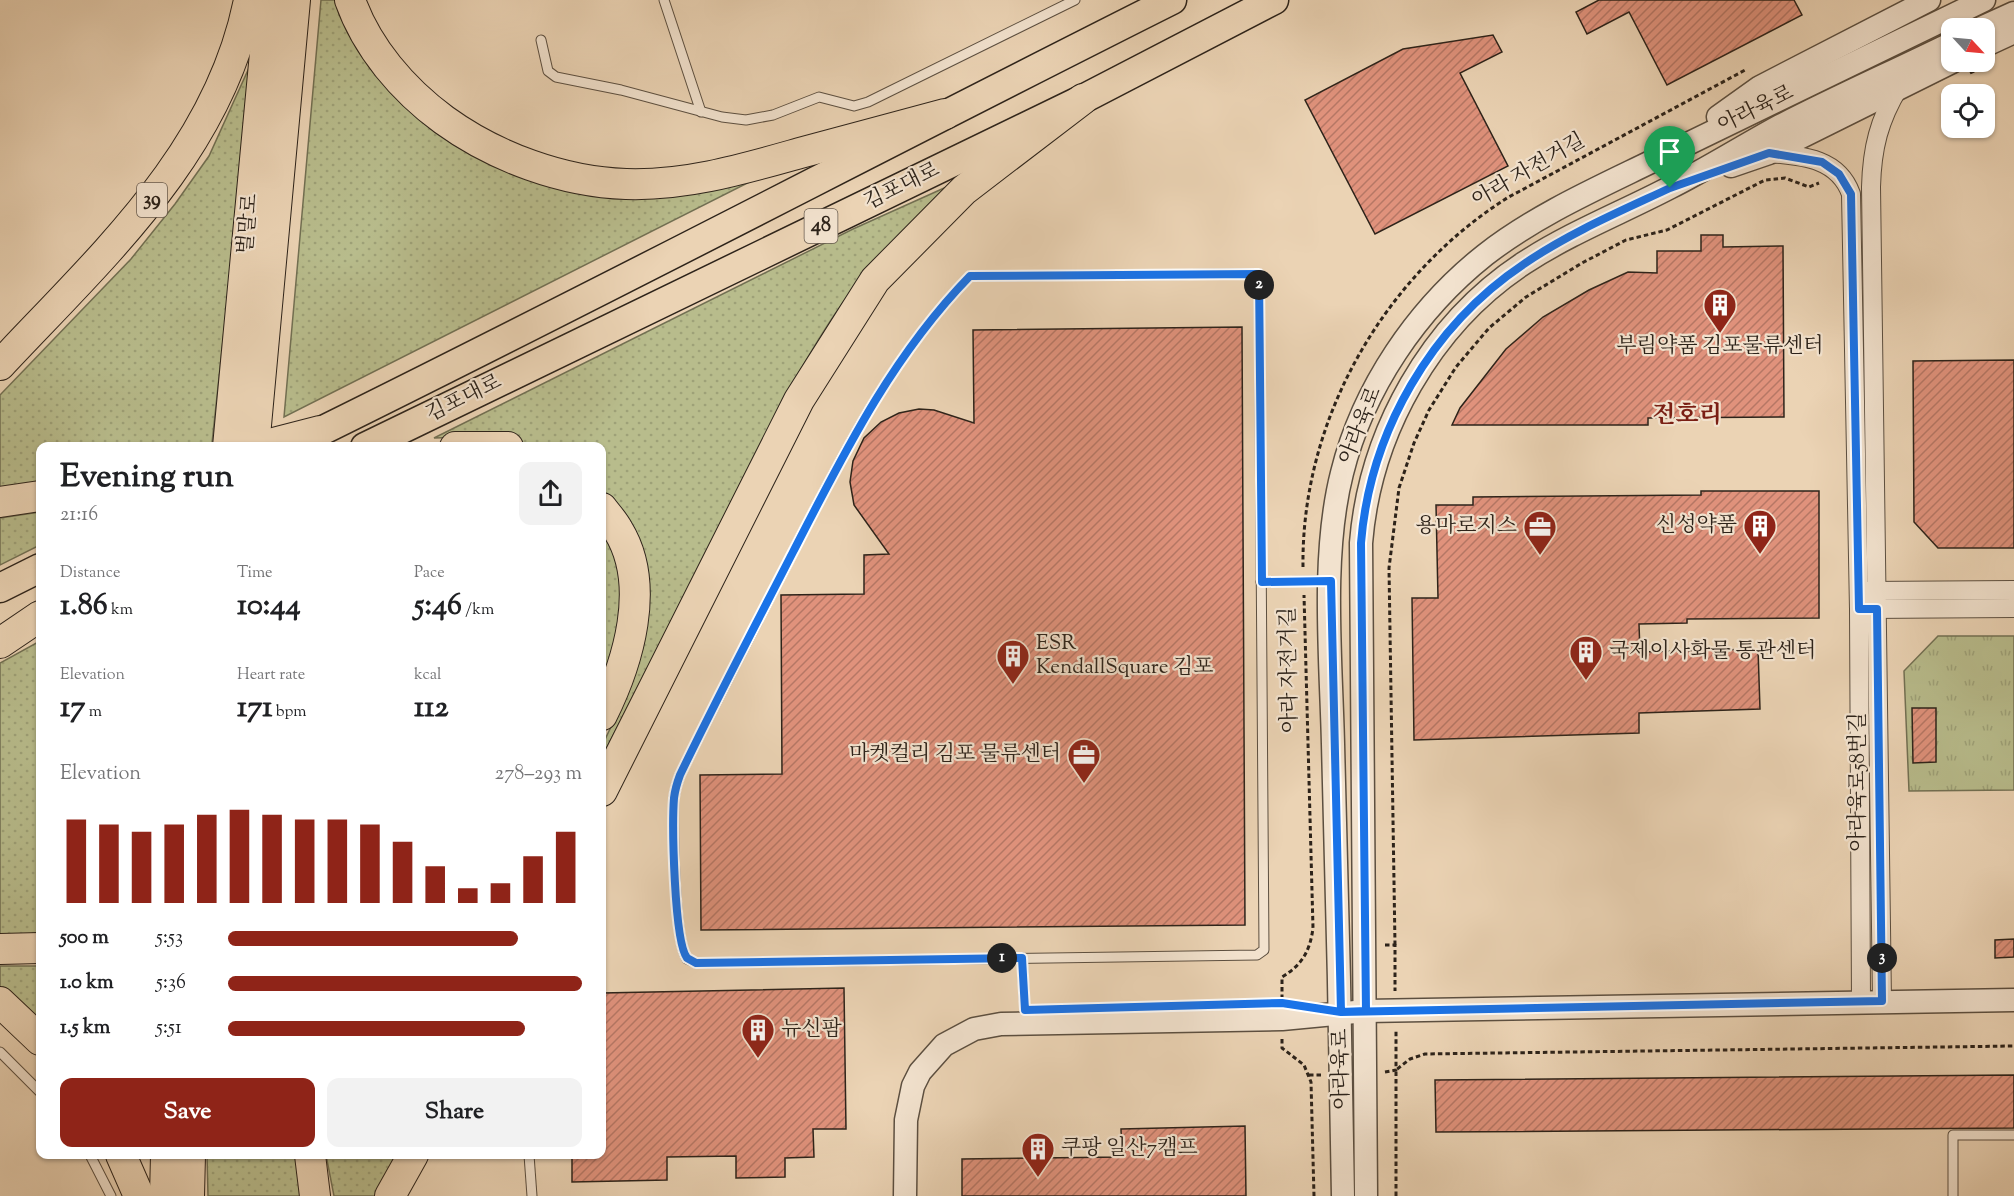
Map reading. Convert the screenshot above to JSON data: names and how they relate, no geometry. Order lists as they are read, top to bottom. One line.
{"streets":{"highway":["39","벌말로"],"main road":["김포대로","48"],"street":["아라육로","아라육로58번길"],"path":["아라 자전거길"]},"districts":["전호리"],"places":{"building":["부림약품 김포물류센터","신성약품","국제이사화물 통관센터","ESR KendallSquare 김포","뉴신팜","쿠팡 일산7캠프"],"office":["용마로지스","마켓컬리 김포 물류센터"]},"north":"bottom right","page":{"pins":["2","1","3"],"heading":["Evening run","21:16"],"stats":[["Distance","1.86 km"],["Time","10:44"],["Pace","5:46 /km"],["Elevation","17 m"],["Heart rate","171 bpm"],["kcal","112"]],"chart":["Elevation","278–293 m"],"list":[{"name":"500 m","note":"5:53"},{"name":"1.0 km","note":"5:36"},{"name":"1.5 km","note":"5:51"}],"buttons":["Save","Share"]}}
